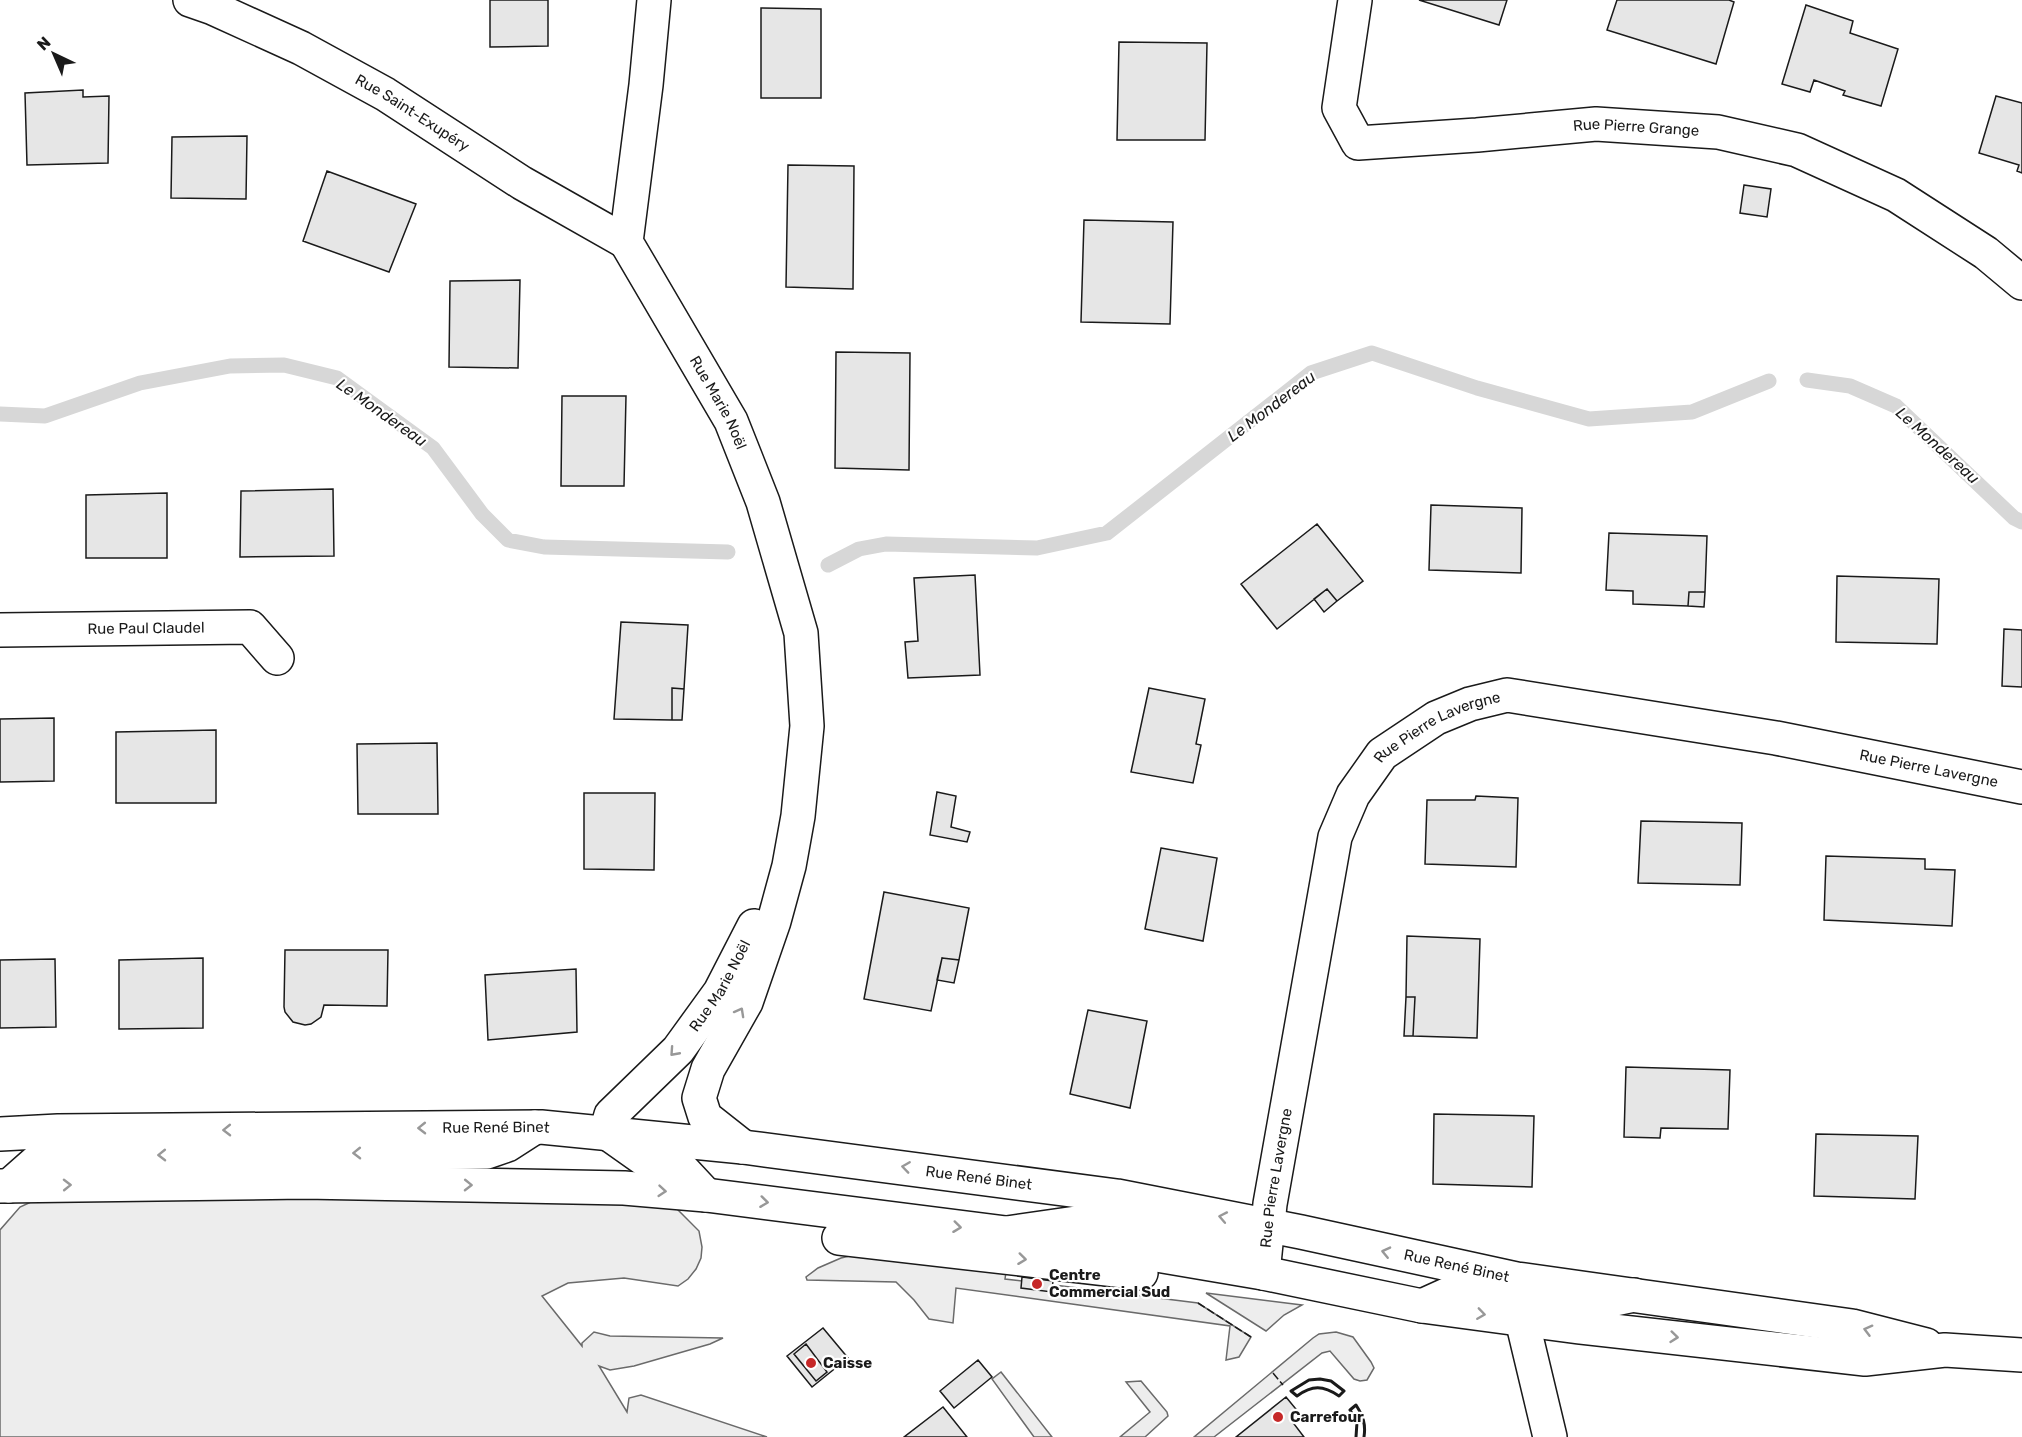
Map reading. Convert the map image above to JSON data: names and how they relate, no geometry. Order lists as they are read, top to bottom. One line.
{"streets":{"street":["Rue Saint-Exupéry","Rue Pierre Grange","Rue Marie Noël","Rue Paul Claudel","Rue Pierre Lavergne","Rue René Binet"]},"crossings":[["Rue Saint-Exupéry","Rue Marie Noël"],["Rue Marie Noël","Rue René Binet"],["Rue Pierre Lavergne","Rue René Binet"]],"water":["Le Mondereau"],"places":["Centre Commercial Sud","Caisse","Carrefour"],"north":"top left"}
